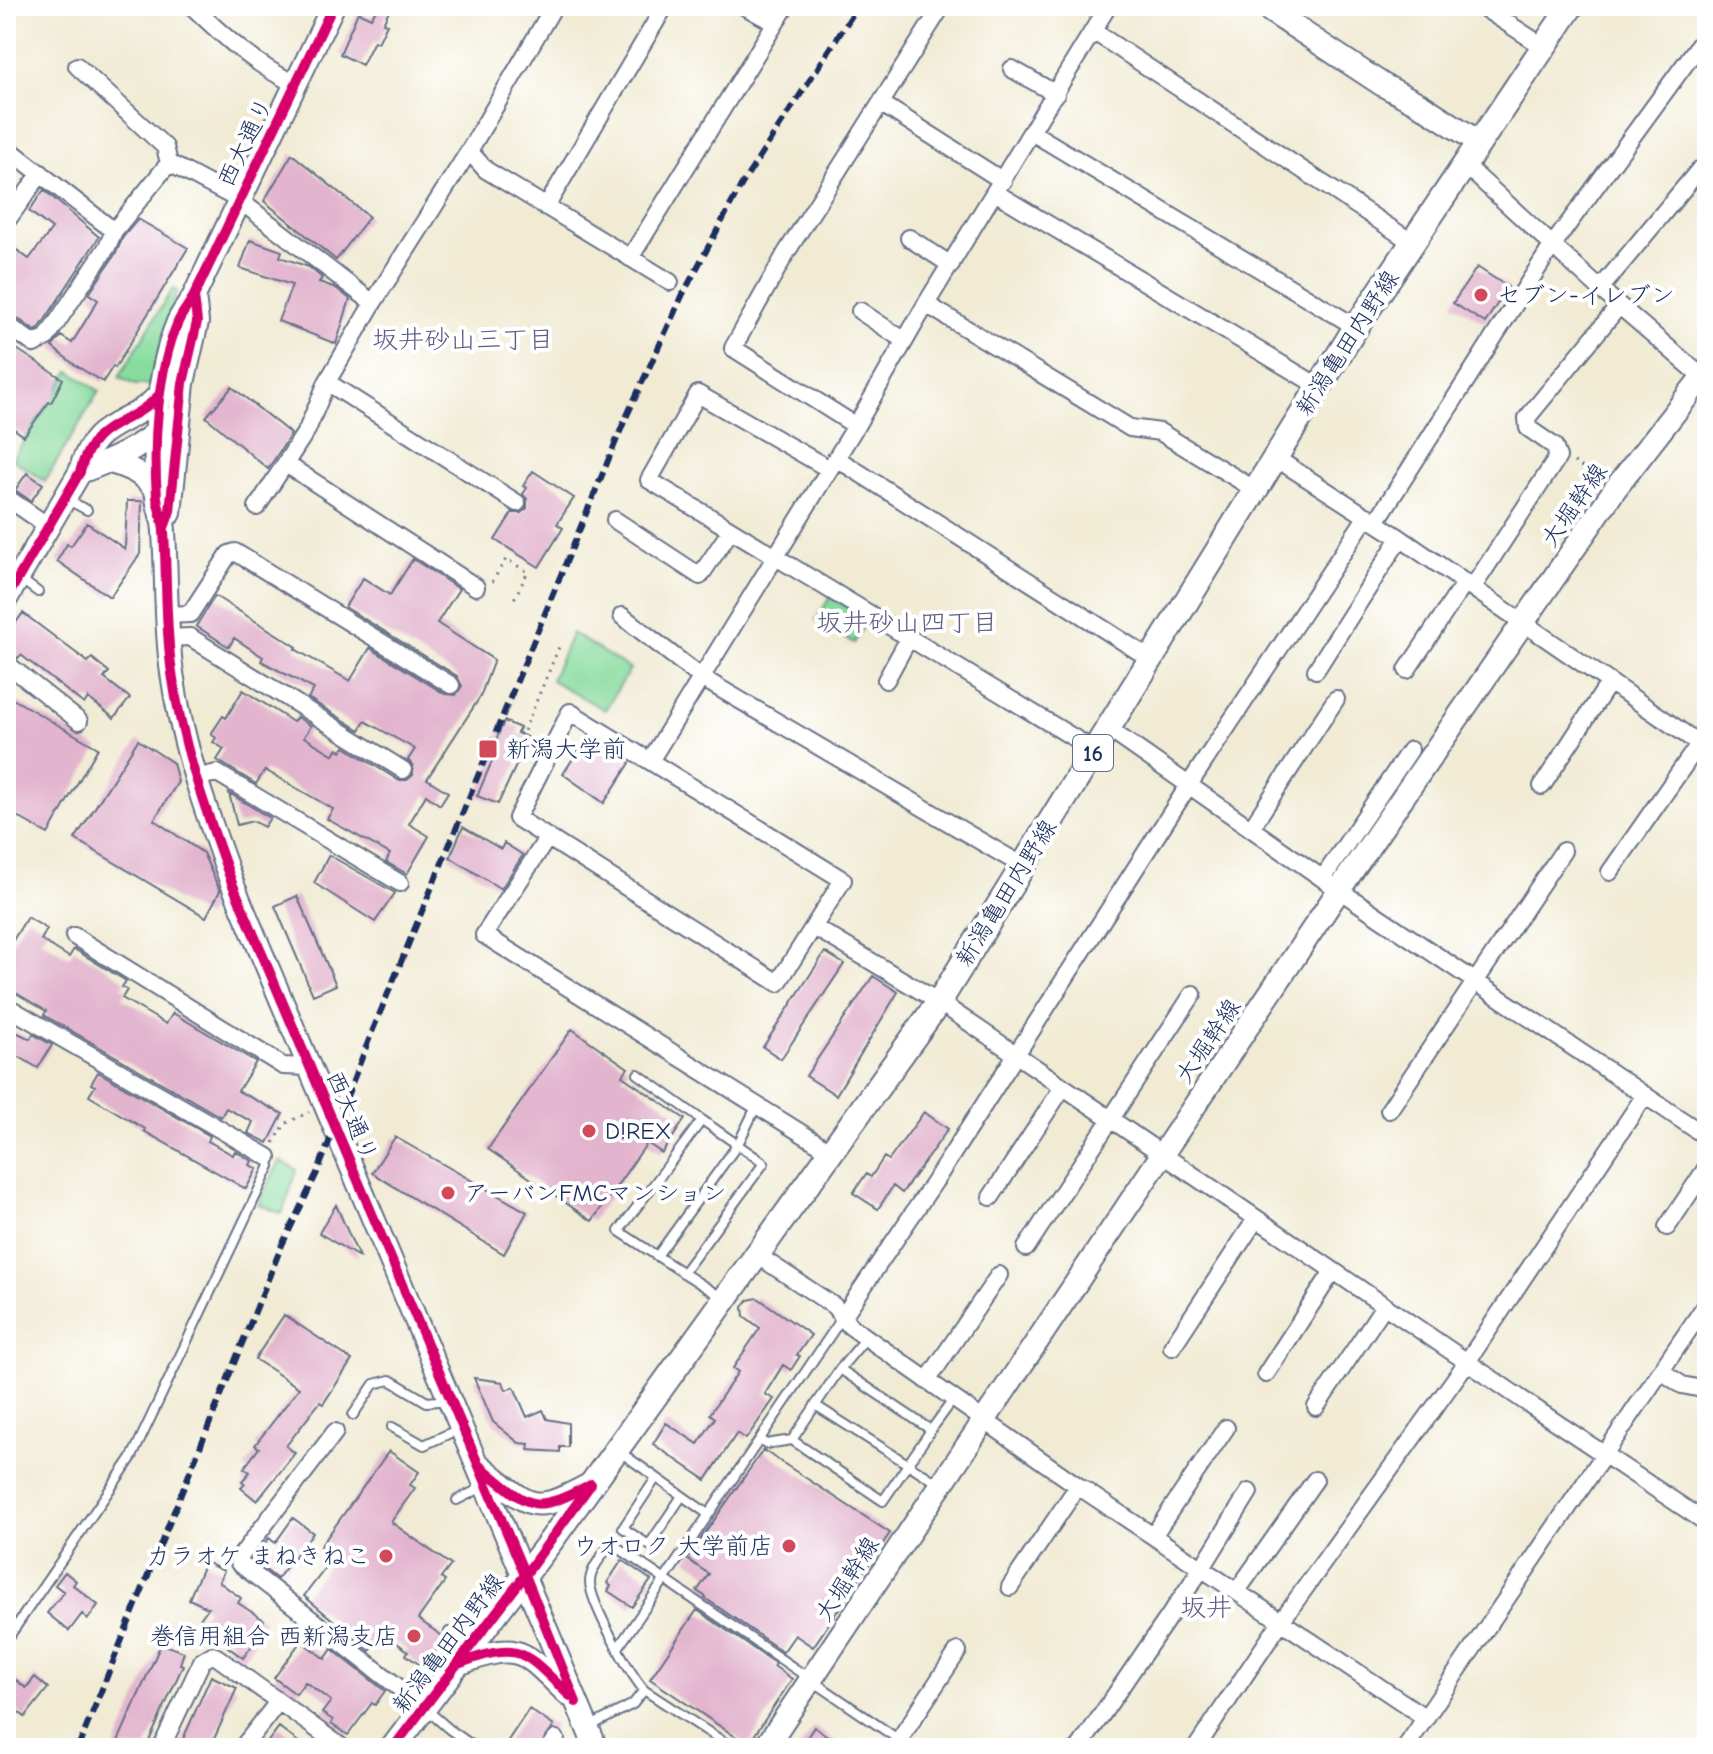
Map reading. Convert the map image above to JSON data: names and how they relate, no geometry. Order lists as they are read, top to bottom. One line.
{"streets":{"main road":["新潟亀田内野線","16"],"street":["西大通り","大堀幹線"]},"crossings":[["西大通り","新潟亀田内野線"]],"districts":["坂井砂山三丁目","坂井砂山四丁目","坂井"],"places":{"other":["セブン-イレブン","D!REX","アーバンFMCマンション","ウオロク 大学前店","カラオケ まねきねこ","巻信用組合 西新潟支店"],"transit":["新潟大学前"]}}
